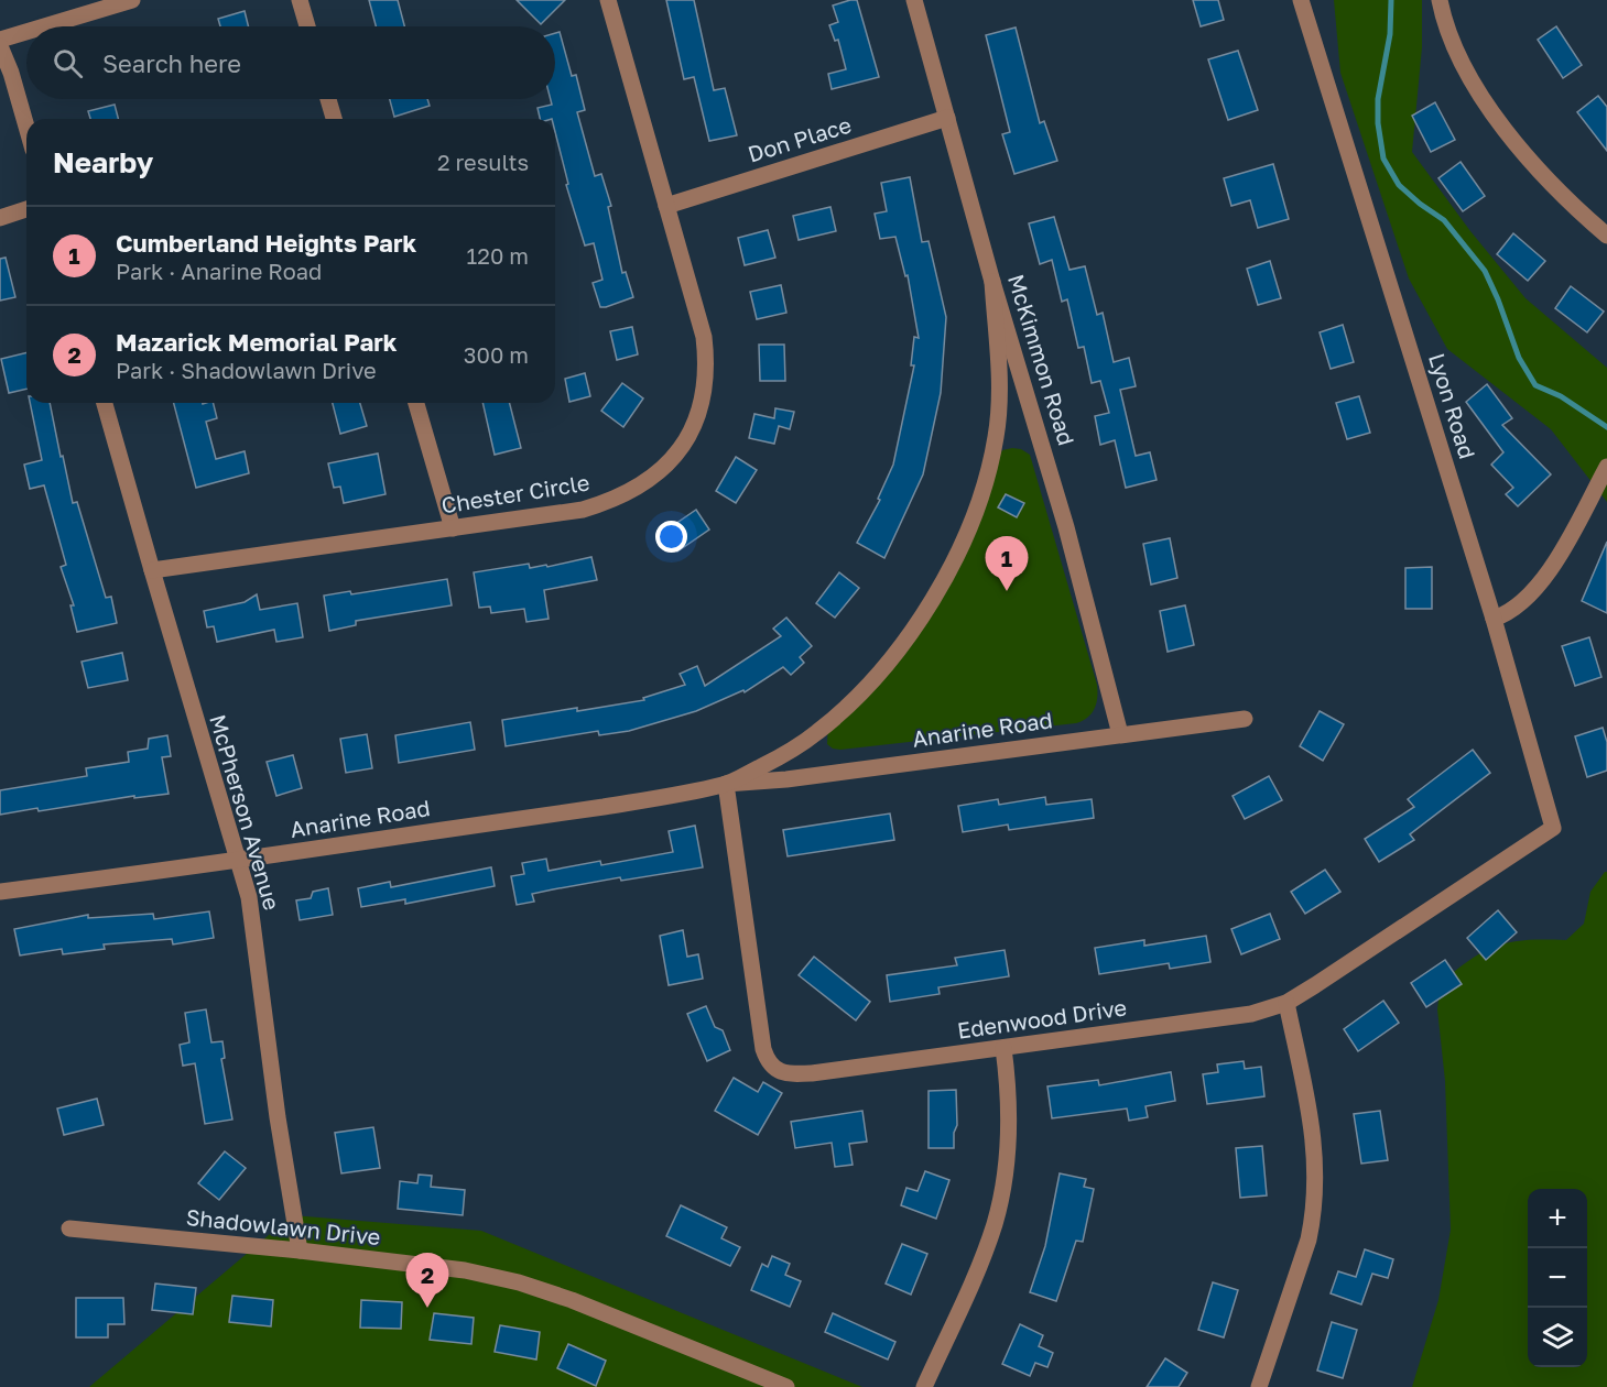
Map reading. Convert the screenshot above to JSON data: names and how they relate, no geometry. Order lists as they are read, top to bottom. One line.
{"streets":{"street":["Don Place","McKimmon Road","Lyon Road","Chester Circle","Anarine Road","McPherson Avenue","Edenwood Drive","Shadowlawn Drive"]},"crossings":[["Don Place","McKimmon Road"],["Don Place","Chester Circle"],["McKimmon Road","Anarine Road"],["Lyon Road","Edenwood Drive"],["Chester Circle","McPherson Avenue"],["Anarine Road","McPherson Avenue"],["Anarine Road","Edenwood Drive"],["McPherson Avenue","Shadowlawn Drive"]],"page":{"search":"Search here","heading":["Nearby","2 results"],"list":[{"mark":"1","name":"Cumberland Heights Park","note":"Park · Anarine Road","value":"120 m"},{"mark":"2","name":"Mazarick Memorial Park","note":"Park · Shadowlawn Drive","value":"300 m"}],"pins":["1","2"],"map_buttons":["+","−"]}}
